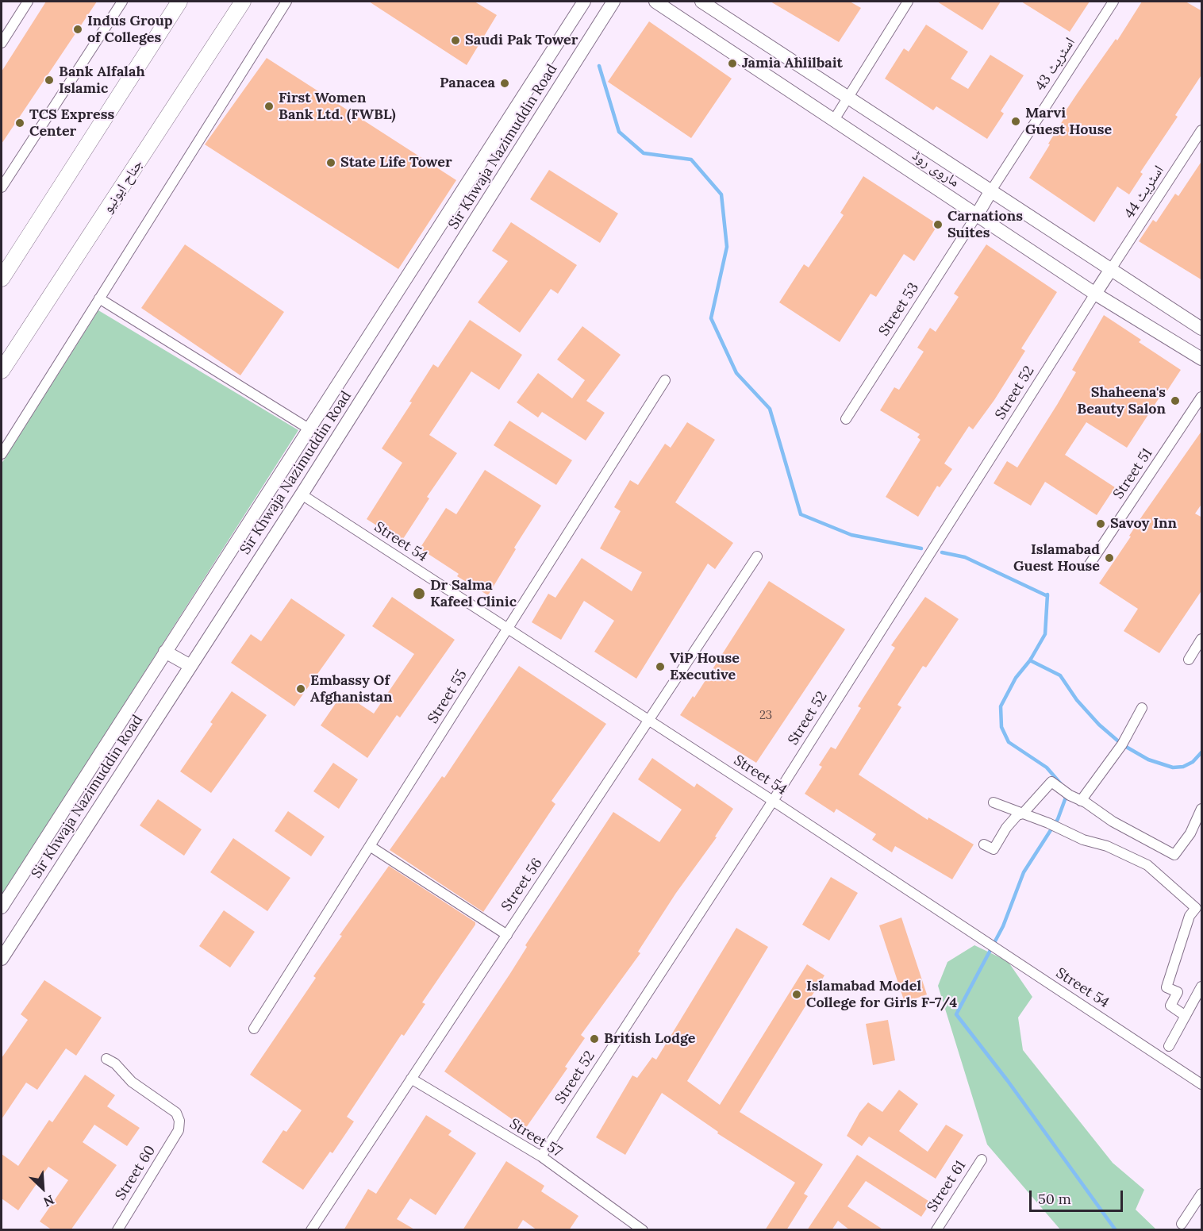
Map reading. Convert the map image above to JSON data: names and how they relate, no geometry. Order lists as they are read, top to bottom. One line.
{"streets":{"main road":["Sir Khwaja Nazimuddin Road","ماروی روڈ","جناح ایونیو"],"street":["اسٹریٹ 43","اسٹریٹ 44","Street 53","Street 52","Street 51","Street 54","Street 55","Street 56","Street 57","Street 60","Street 61"]},"crossings":[["اسٹریٹ 43","ماروی روڈ"],["Sir Khwaja Nazimuddin Road","Street 54"],["ماروی روڈ","اسٹریٹ 44"],["ماروی روڈ","Street 53"],["ماروی روڈ","Street 52"],["Street 52","Street 54"],["Street 52","Street 57"],["Street 54","Street 55"],["Street 54","Street 56"],["Street 56","Street 57"]],"places":["Indus Group of Colleges","Saudi Pak Tower","Jamia Ahlilbait","Bank Alfalah Islamic","Panacea","First Women Bank Ltd. (FWBL)","Marvi Guest House","TCS Express Center","State Life Tower","Carnations Suites","Shaheena's Beauty Salon","Savoy Inn","Islamabad Guest House","Dr Salma Kafeel Clinic","ViP House Executive","Embassy Of Afghanistan","Islamabad Model College for Girls F-7/4","British Lodge"],"house_numbers":["23"],"scale_bar":"50 m","north":"bottom right"}
